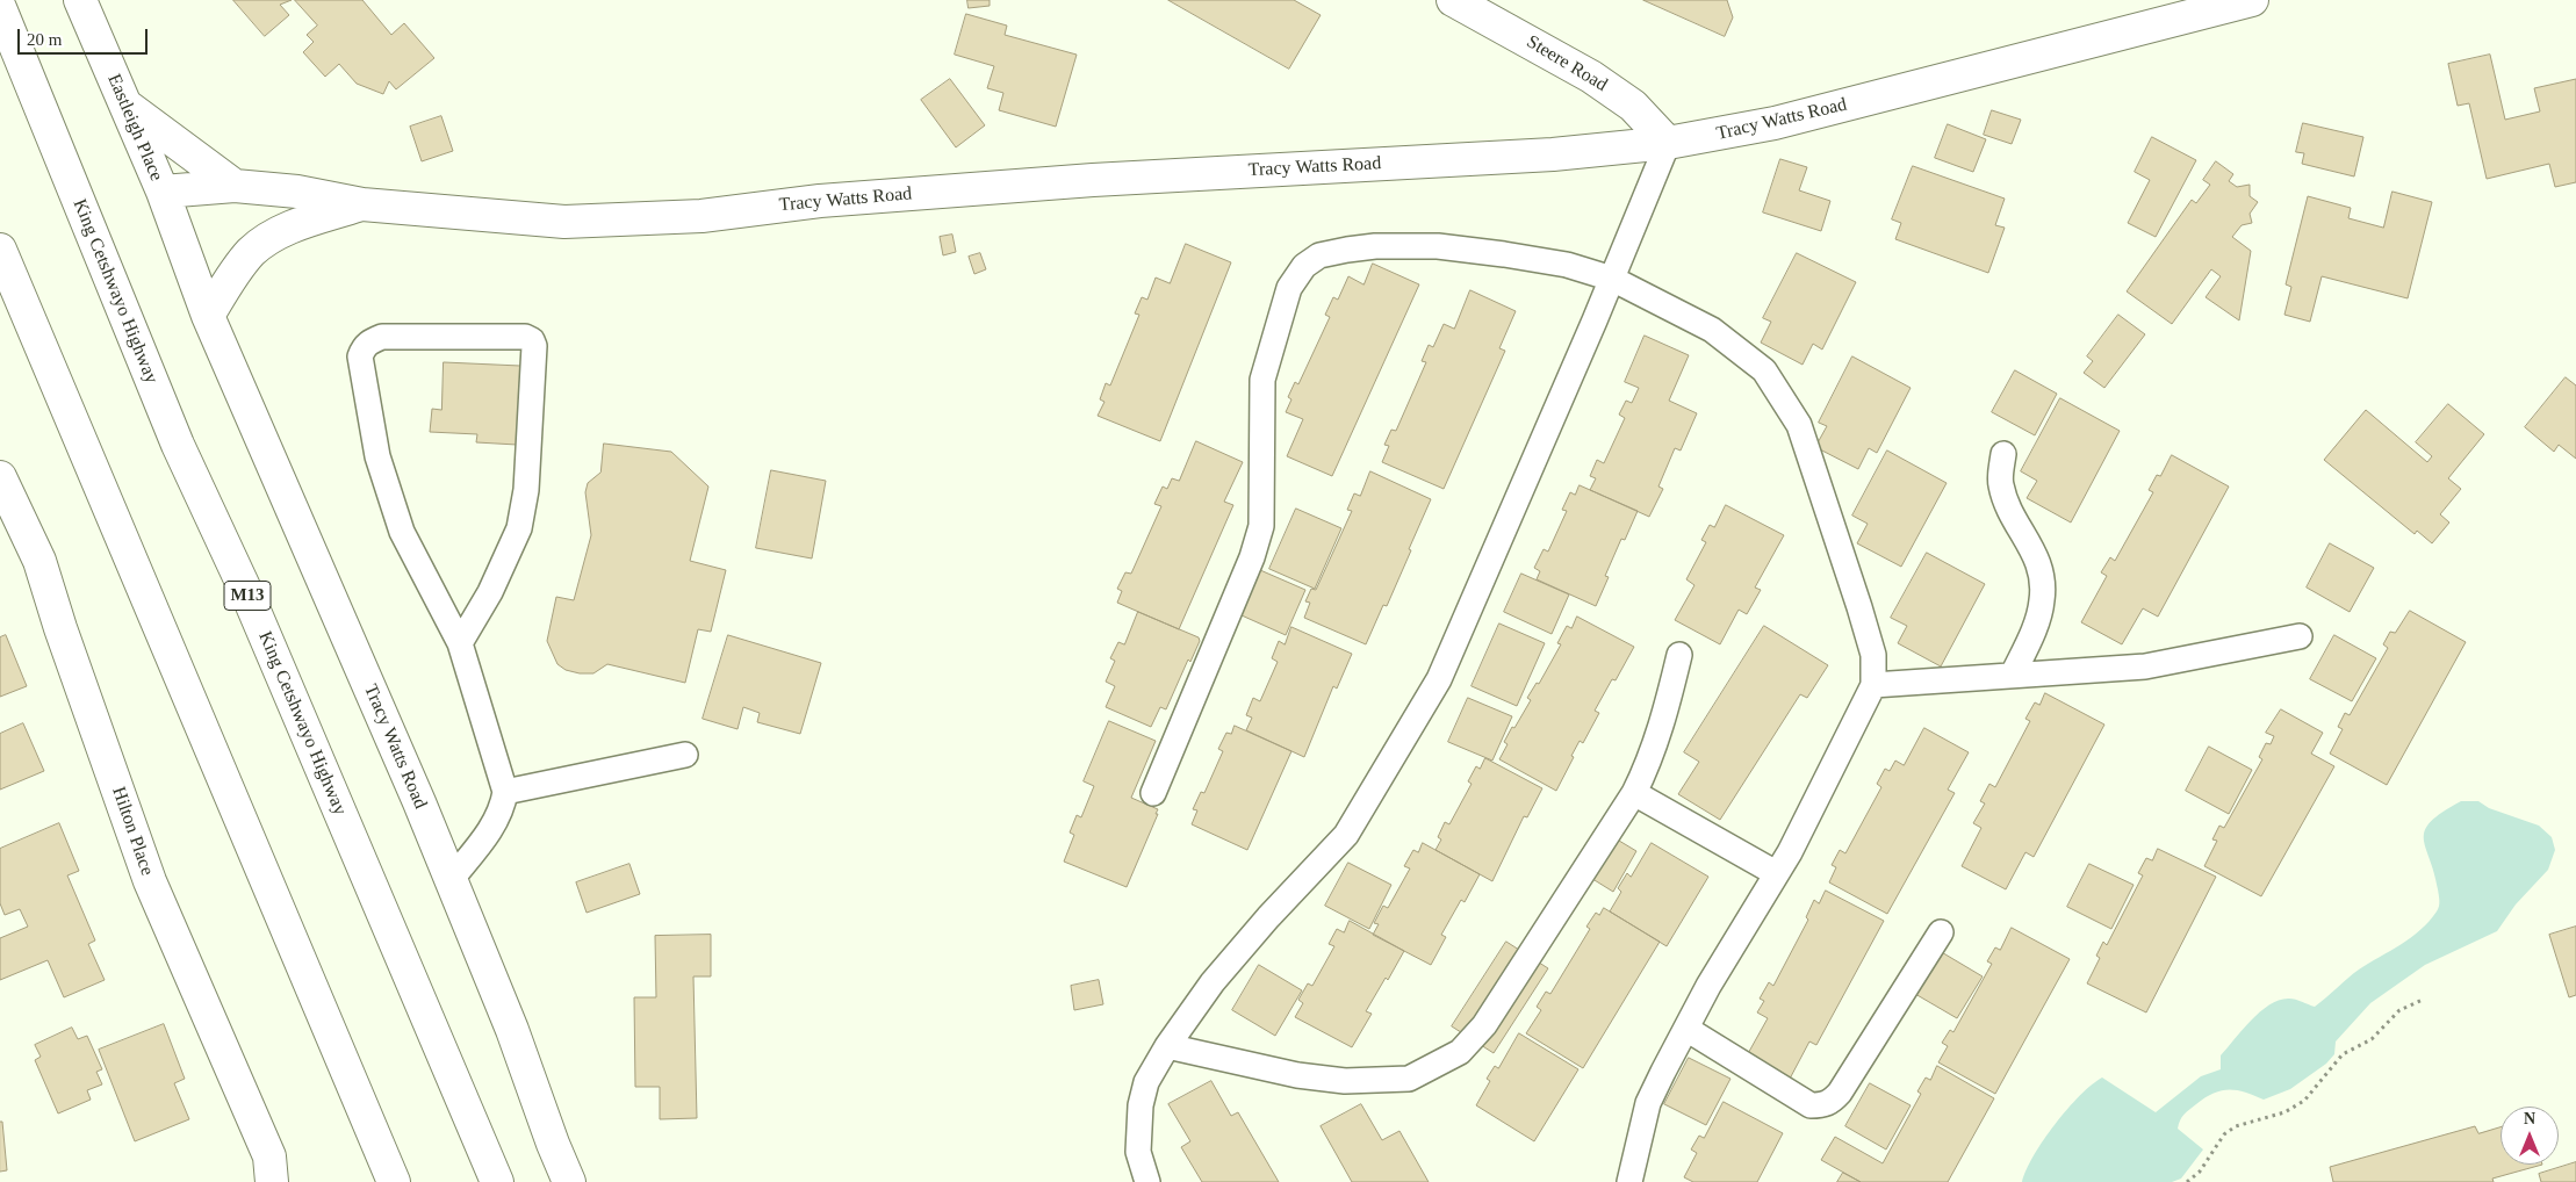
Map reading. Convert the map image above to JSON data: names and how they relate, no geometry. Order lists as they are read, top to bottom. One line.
{"streets":{"main road":["Steere Road","Tracy Watts Road","Eastleigh Place","King Cetshwayo Highway","M13","Hilton Place"]},"crossings":[["Steere Road","Tracy Watts Road"],["Tracy Watts Road","Eastleigh Place"]],"scale_bar":"20 m","north":"top"}
